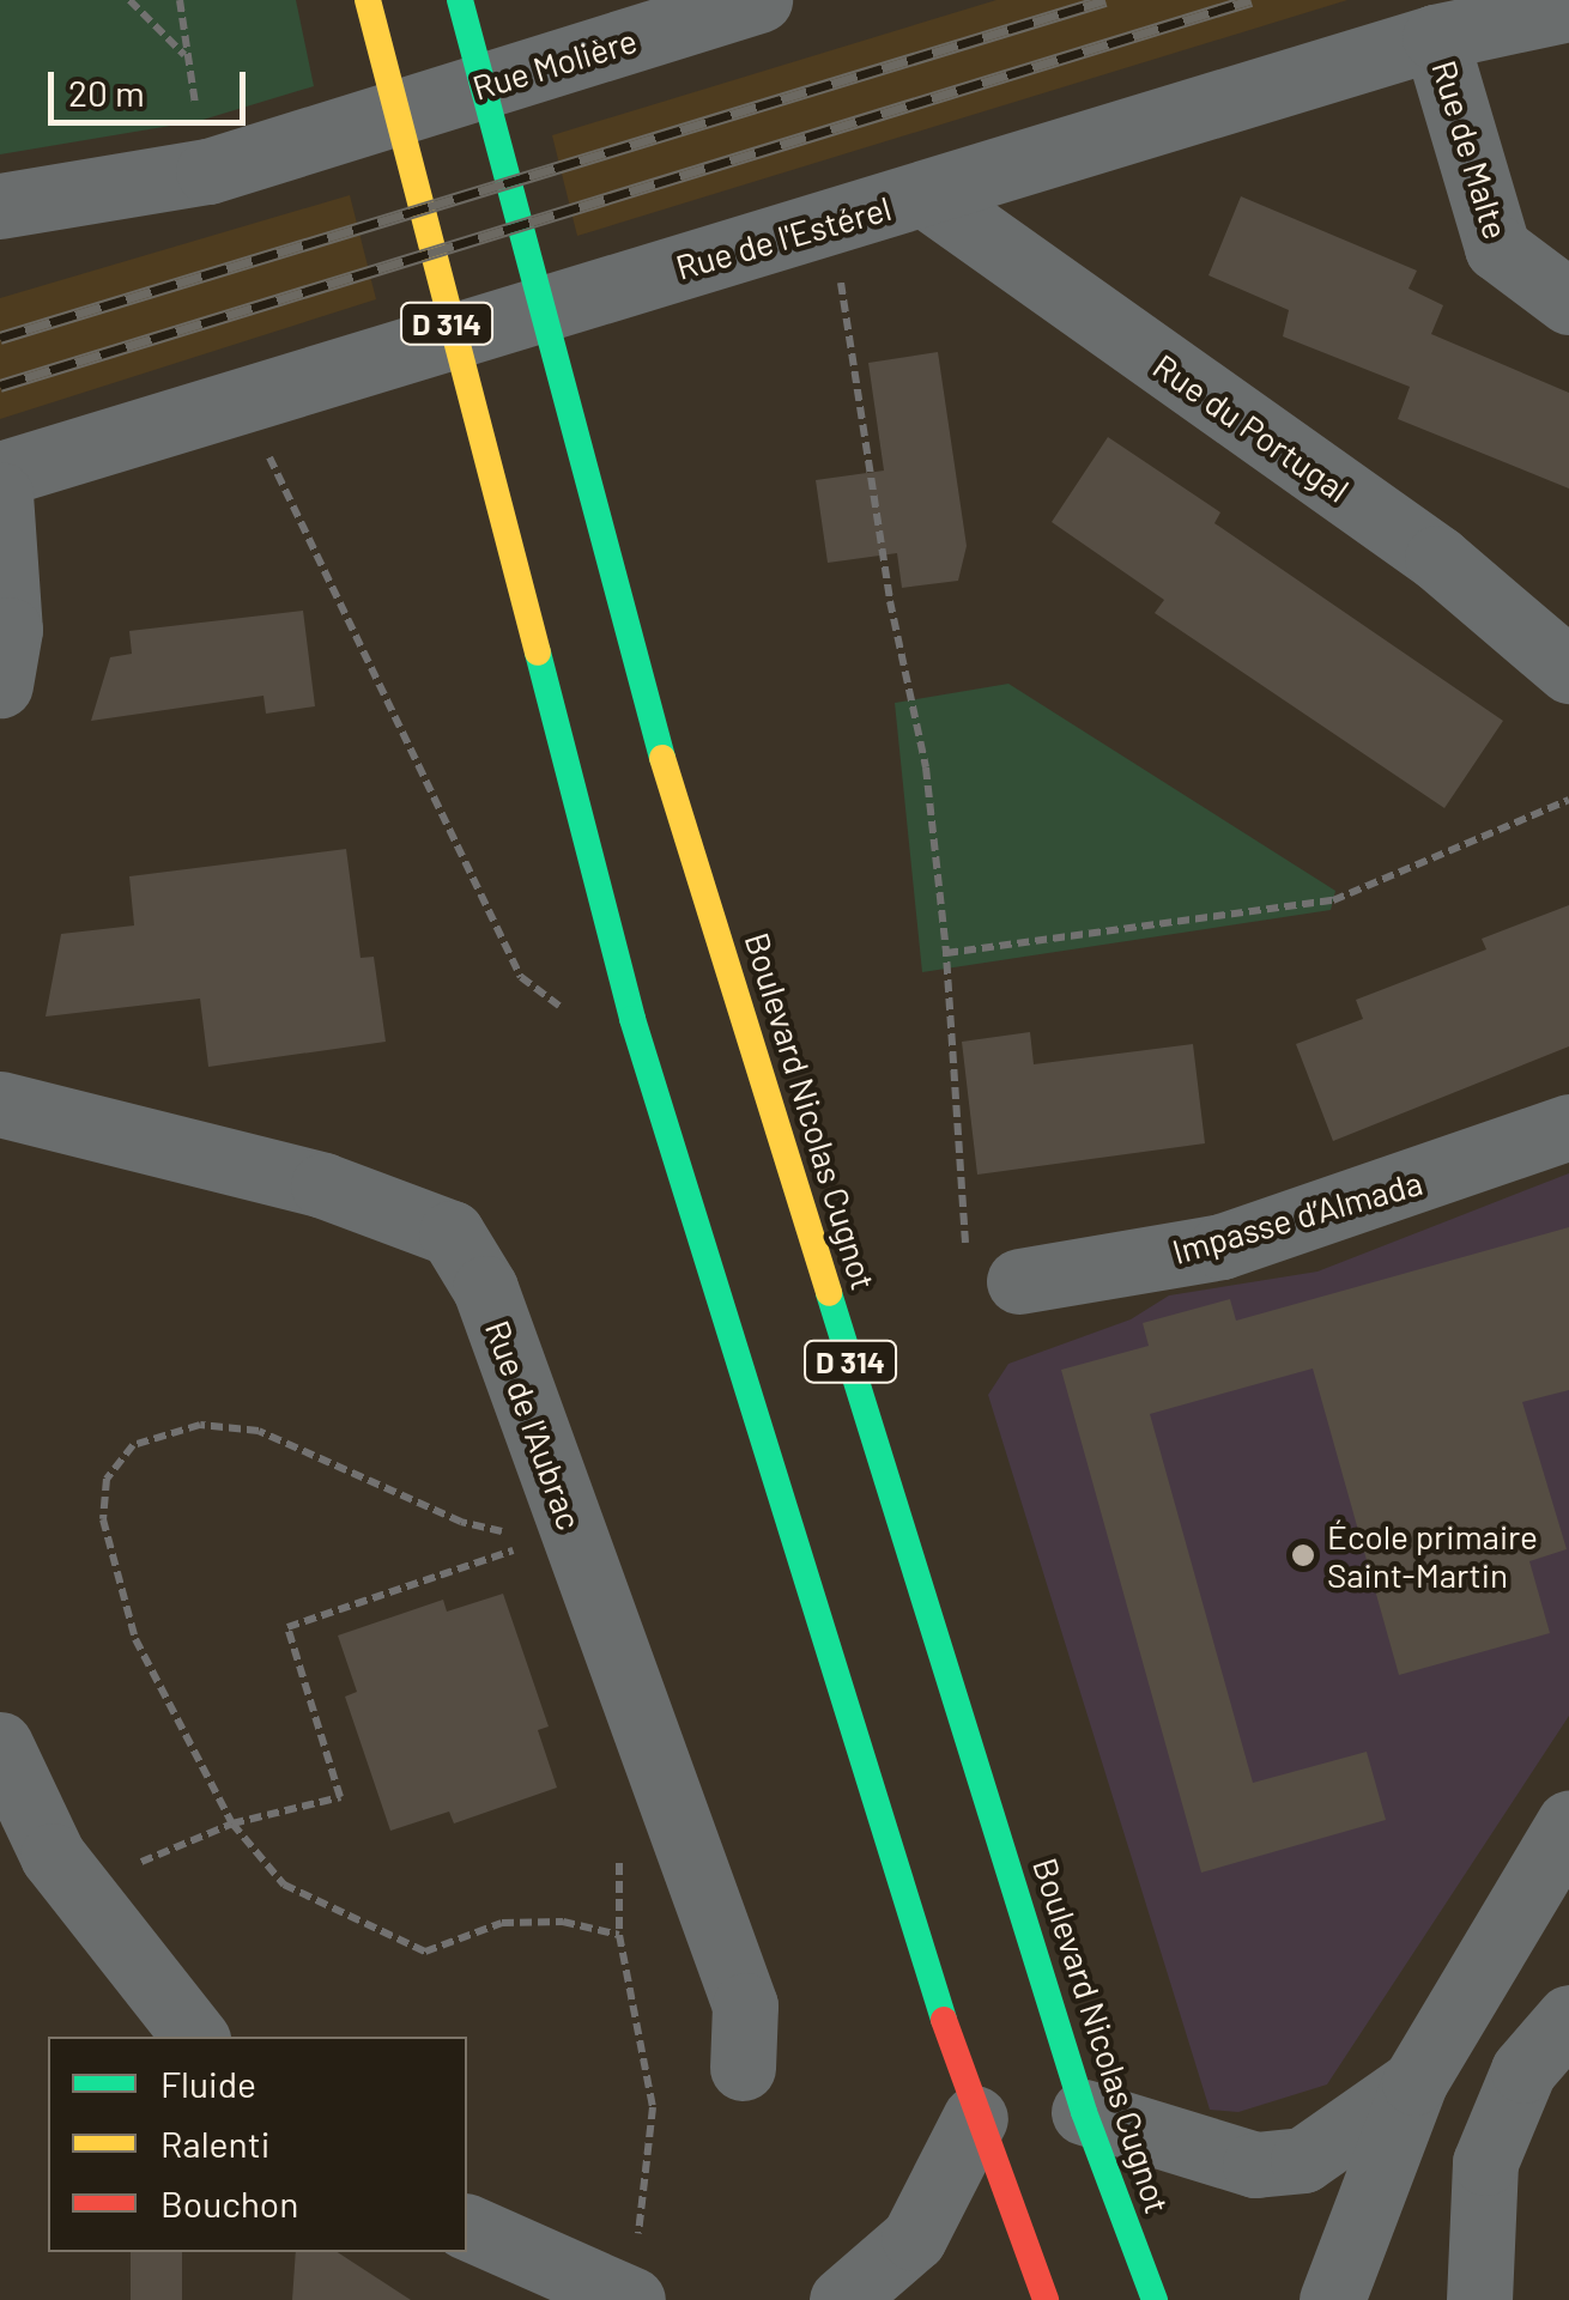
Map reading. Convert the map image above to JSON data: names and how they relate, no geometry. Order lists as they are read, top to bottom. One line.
{"streets":{"main road":["D 314","Boulevard Nicolas Cugnot"],"street":["Rue Molière","Rue de Malte","Rue de l'Estérel","Rue du Portugal","Impasse d’Almada","Rue de l'Aubrac"]},"crossings":[["Rue de Malte","Rue de l'Estérel"],["Rue de l'Estérel","Rue du Portugal"]],"places":["École primaire Saint-Martin"],"legend":["Fluide","Ralenti","Bouchon"],"scale_bar":"20 m"}
